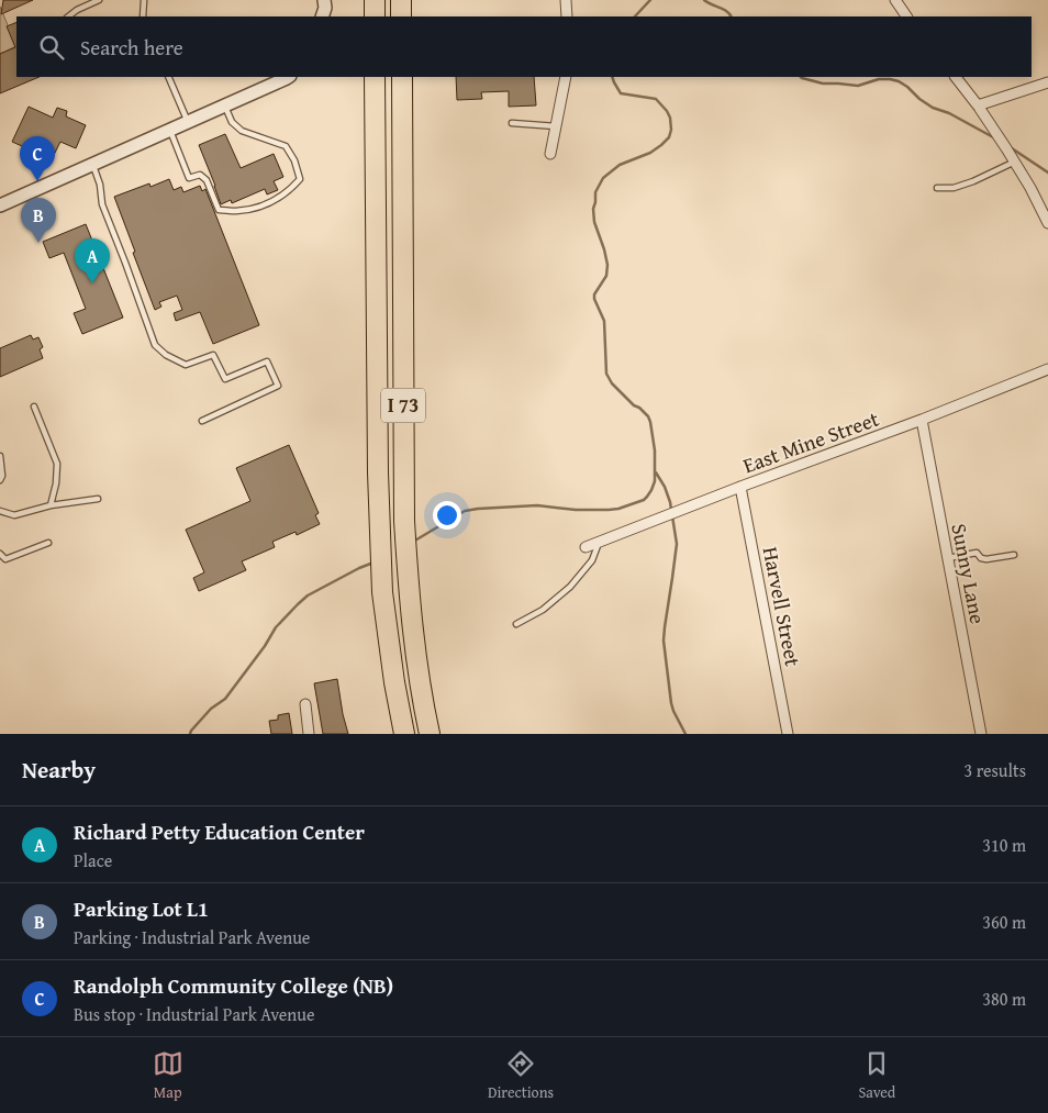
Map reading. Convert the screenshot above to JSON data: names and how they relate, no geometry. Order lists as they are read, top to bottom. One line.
{"streets":{"highway":["I 73"],"street":["East Mine Street","Sunny Lane","Harvell Street"]},"crossings":[["East Mine Street","Sunny Lane"],["East Mine Street","Harvell Street"]],"page":{"search":"Search here","pins":["C","B","A"],"heading":["Nearby","3 results"],"list":[{"mark":"A","name":"Richard Petty Education Center","note":"Place","value":"310 m"},{"mark":"B","name":"Parking Lot L1","note":"Parking · Industrial Park Avenue","value":"360 m"},{"mark":"C","name":"Randolph Community College (NB)","note":"Bus stop · Industrial Park Avenue","value":"380 m"}],"nav":["Map","Directions","Saved"]}}
